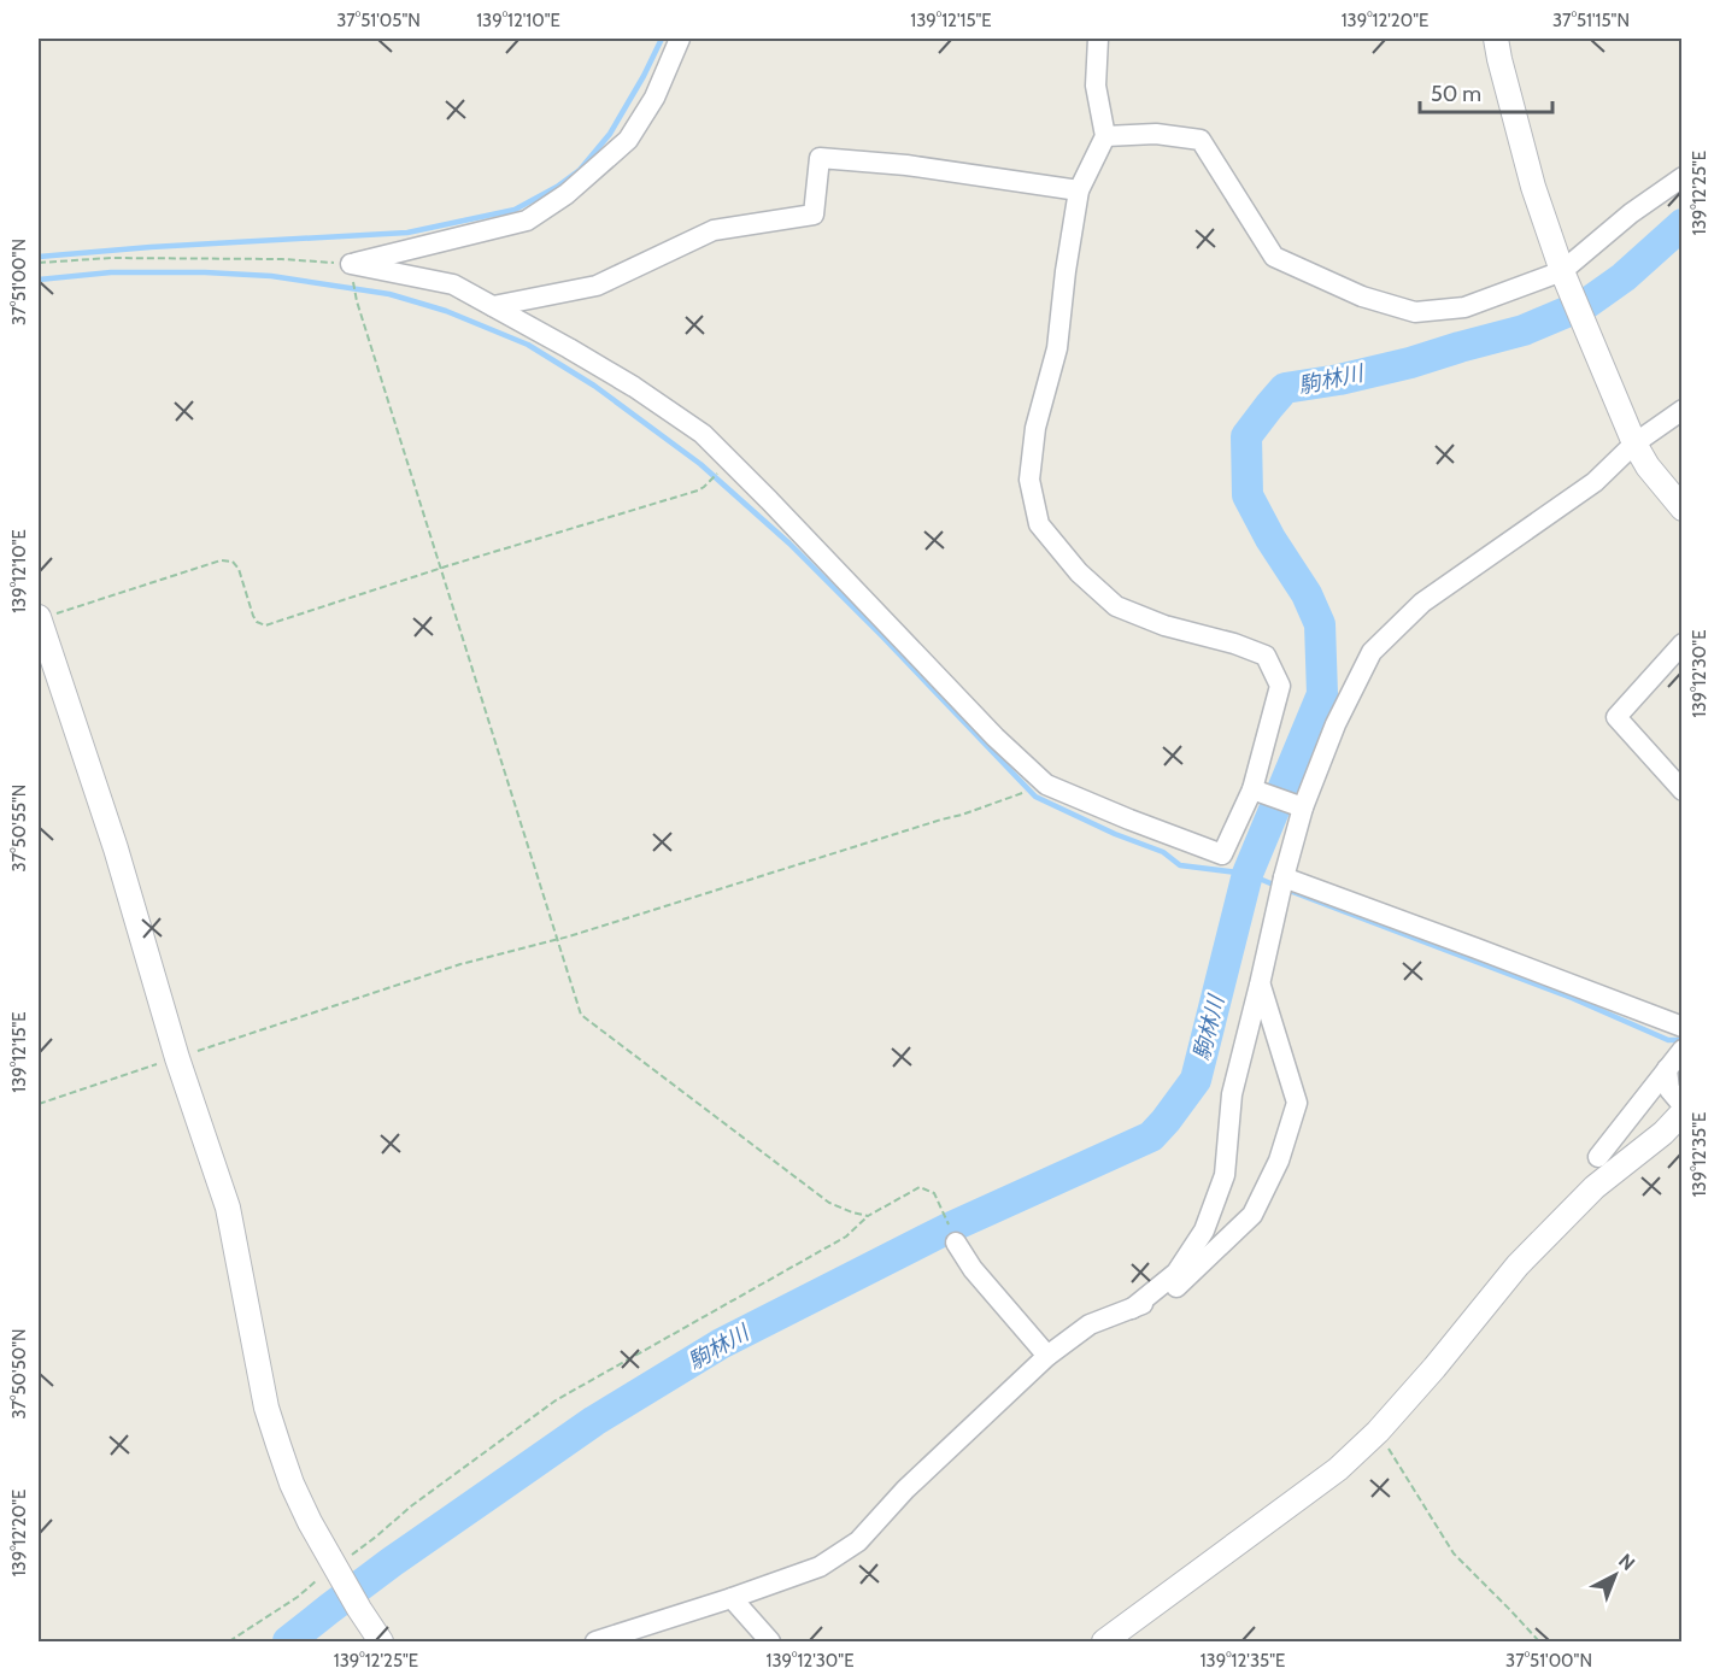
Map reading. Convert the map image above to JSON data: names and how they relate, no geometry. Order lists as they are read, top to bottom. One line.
{"water":["駒林川"],"scale_bar":"50 m","north":"top right","coordinates":["37°51'05\"N","139°12'10\"E","139°12'15\"E","139°12'20\"E","37°51'15\"N","139°12'25\"E","37°51'00\"N","139°12'30\"E","37°50'55\"N","139°12'35\"E","37°50'50\"N"]}
